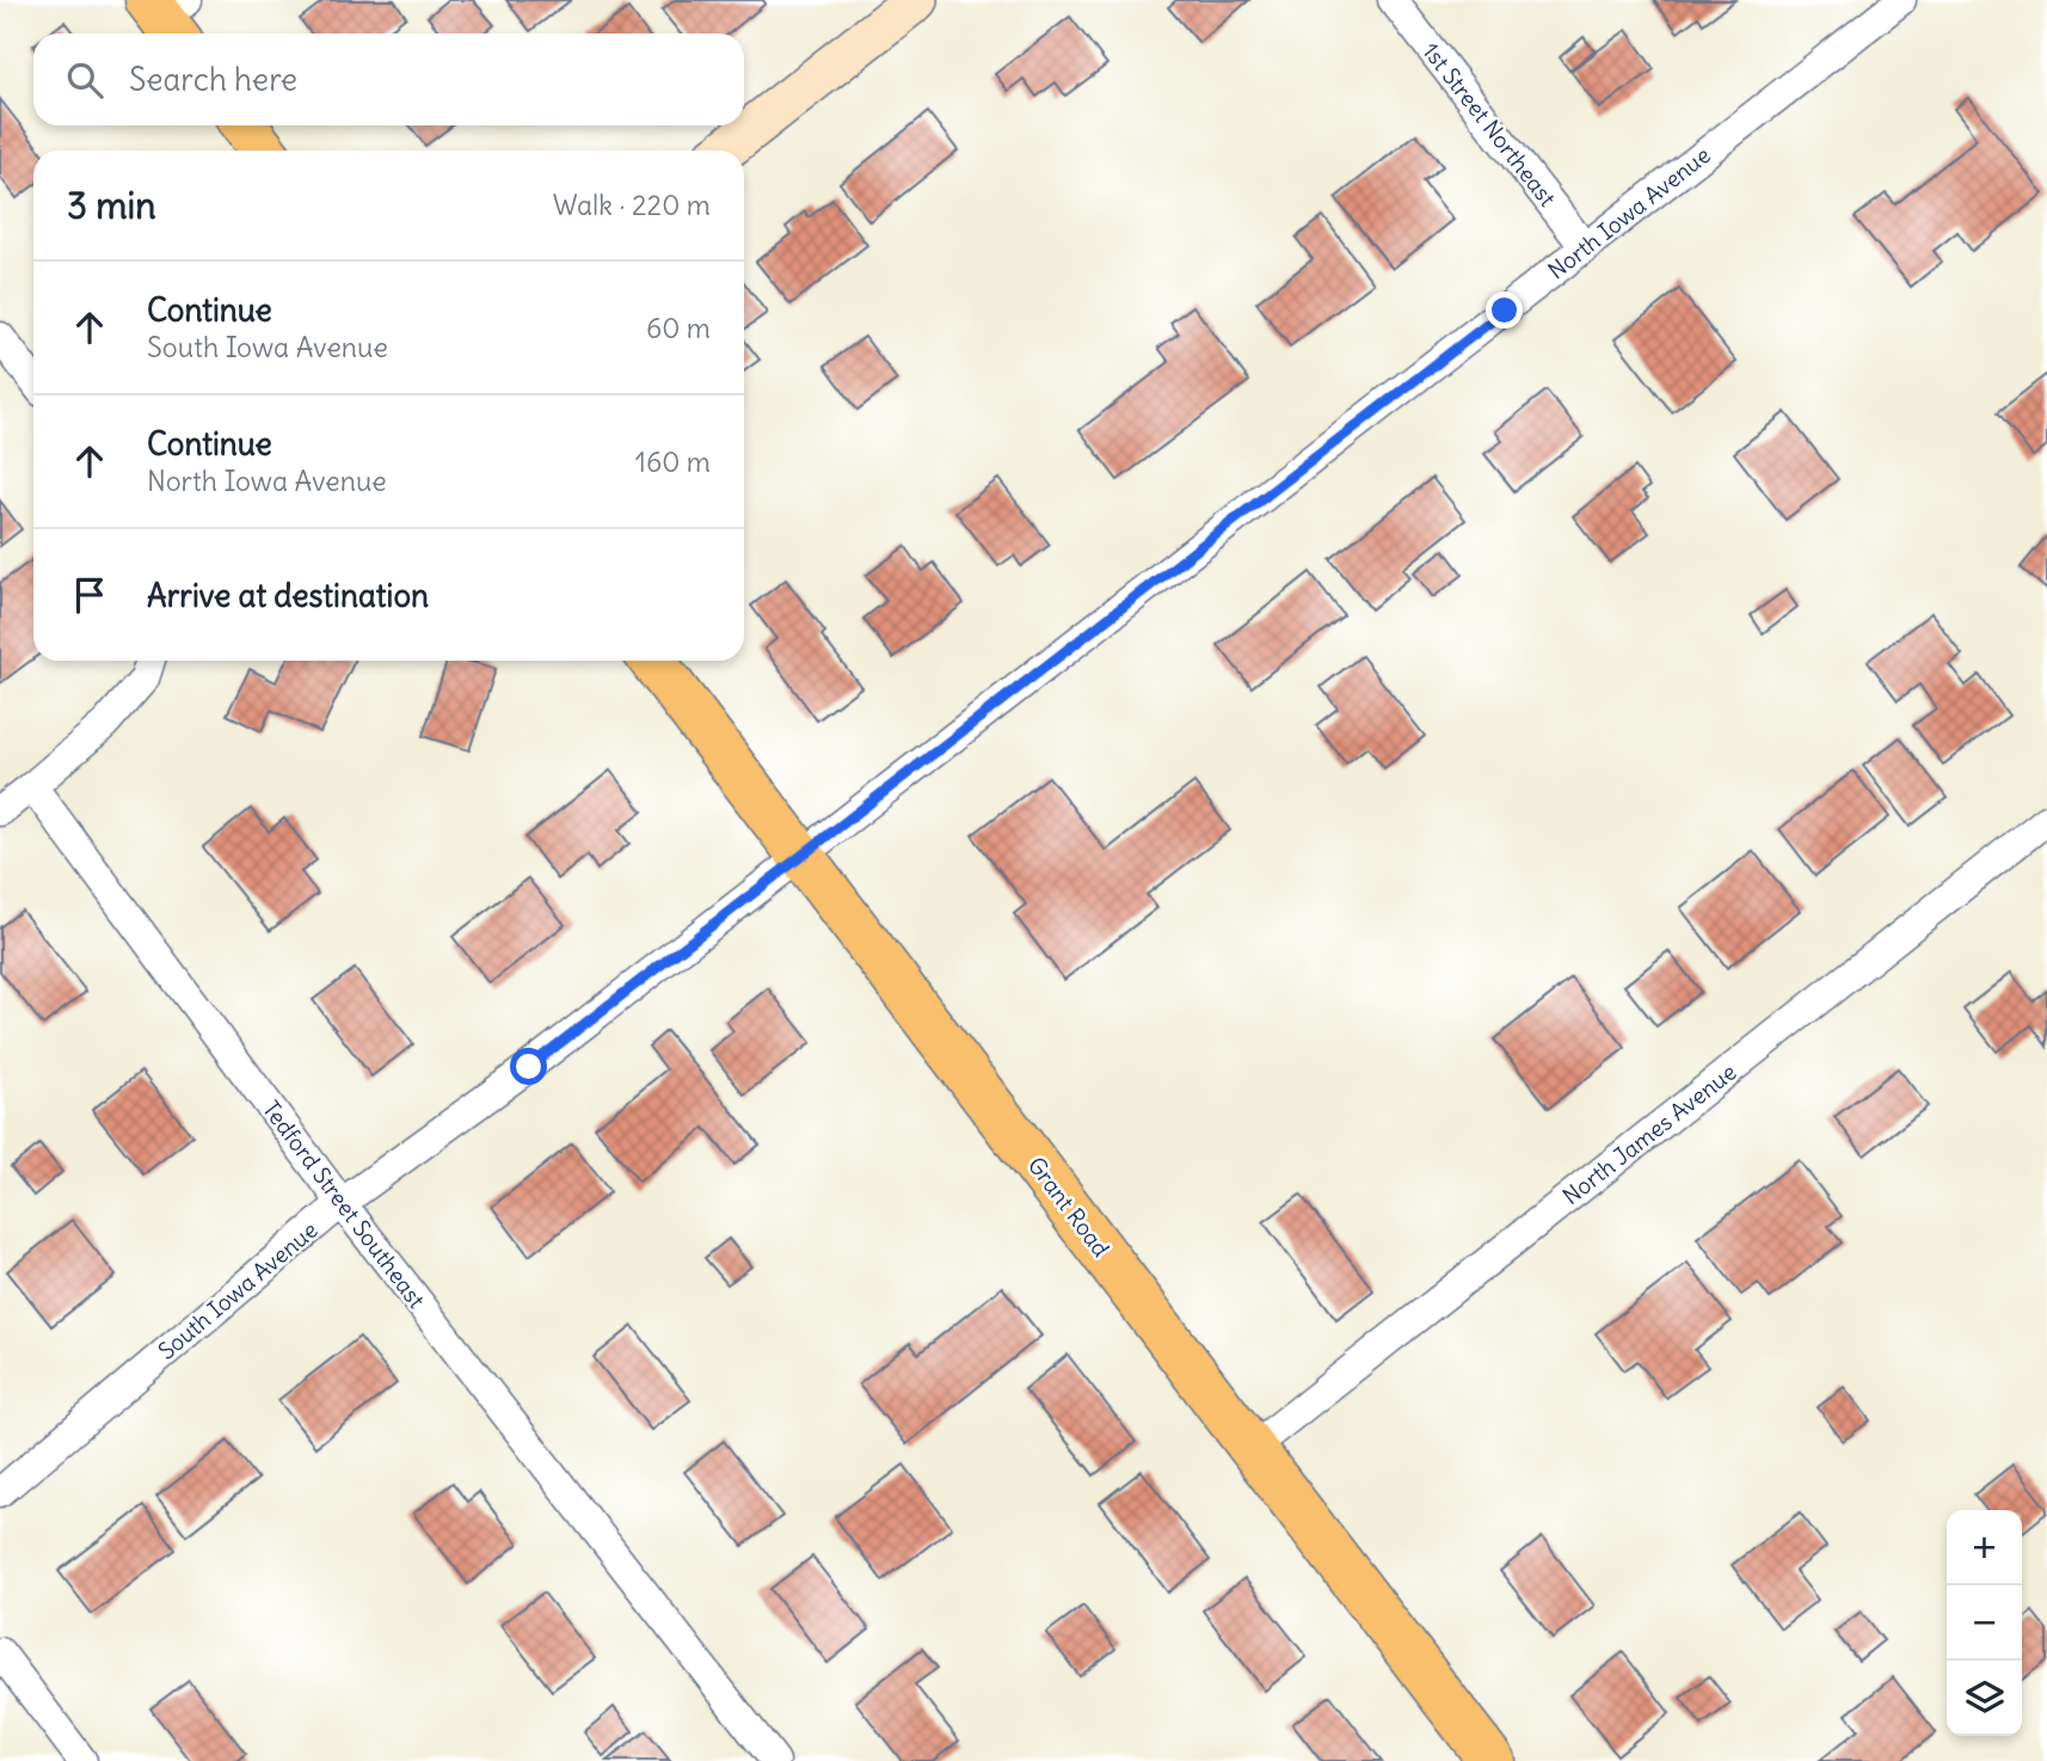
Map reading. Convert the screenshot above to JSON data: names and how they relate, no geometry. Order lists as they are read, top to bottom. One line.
{"streets":{"main road":["Grant Road"],"street":["1st Street Northeast","North Iowa Avenue","North James Avenue","Tedford Street Southeast","South Iowa Avenue"]},"crossings":[["1st Street Northeast","North Iowa Avenue"],["North Iowa Avenue","Grant Road"],["North Iowa Avenue","South Iowa Avenue"],["North James Avenue","Grant Road"],["Tedford Street Southeast","South Iowa Avenue"],["Grant Road","South Iowa Avenue"]],"page":{"search":"Search here","heading":["3 min","Walk · 220 m"],"list":[["Continue","South Iowa Avenue","60 m"],["Continue","North Iowa Avenue","160 m"],"Arrive at destination"],"map_buttons":["+","−"]}}
